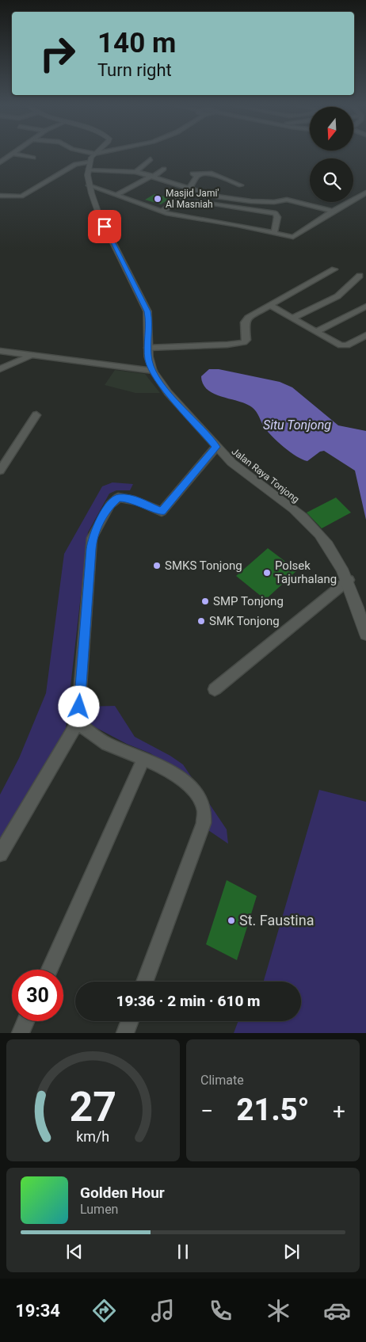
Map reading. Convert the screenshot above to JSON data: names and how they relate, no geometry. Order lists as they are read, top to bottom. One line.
{"streets":{"main road":["Jalan Raya Tonjong"]},"water":["Situ Tonjong"],"places":["Masjid Jami' Al Masniah","SMKS Tonjong","Polsek Tajurhalang","SMP Tonjong","SMK Tonjong","St. Faustina"],"north":"bottom","page":{"turn":["140 m","Turn right"],"limit":"30","trip":"19:36 · 2 min · 610 m","tile":"Climate","heat":["−","21.5°","+"],"song":["Golden Hour","Lumen"],"tabs":"19:34","gauge":["27","km/h"]}}
